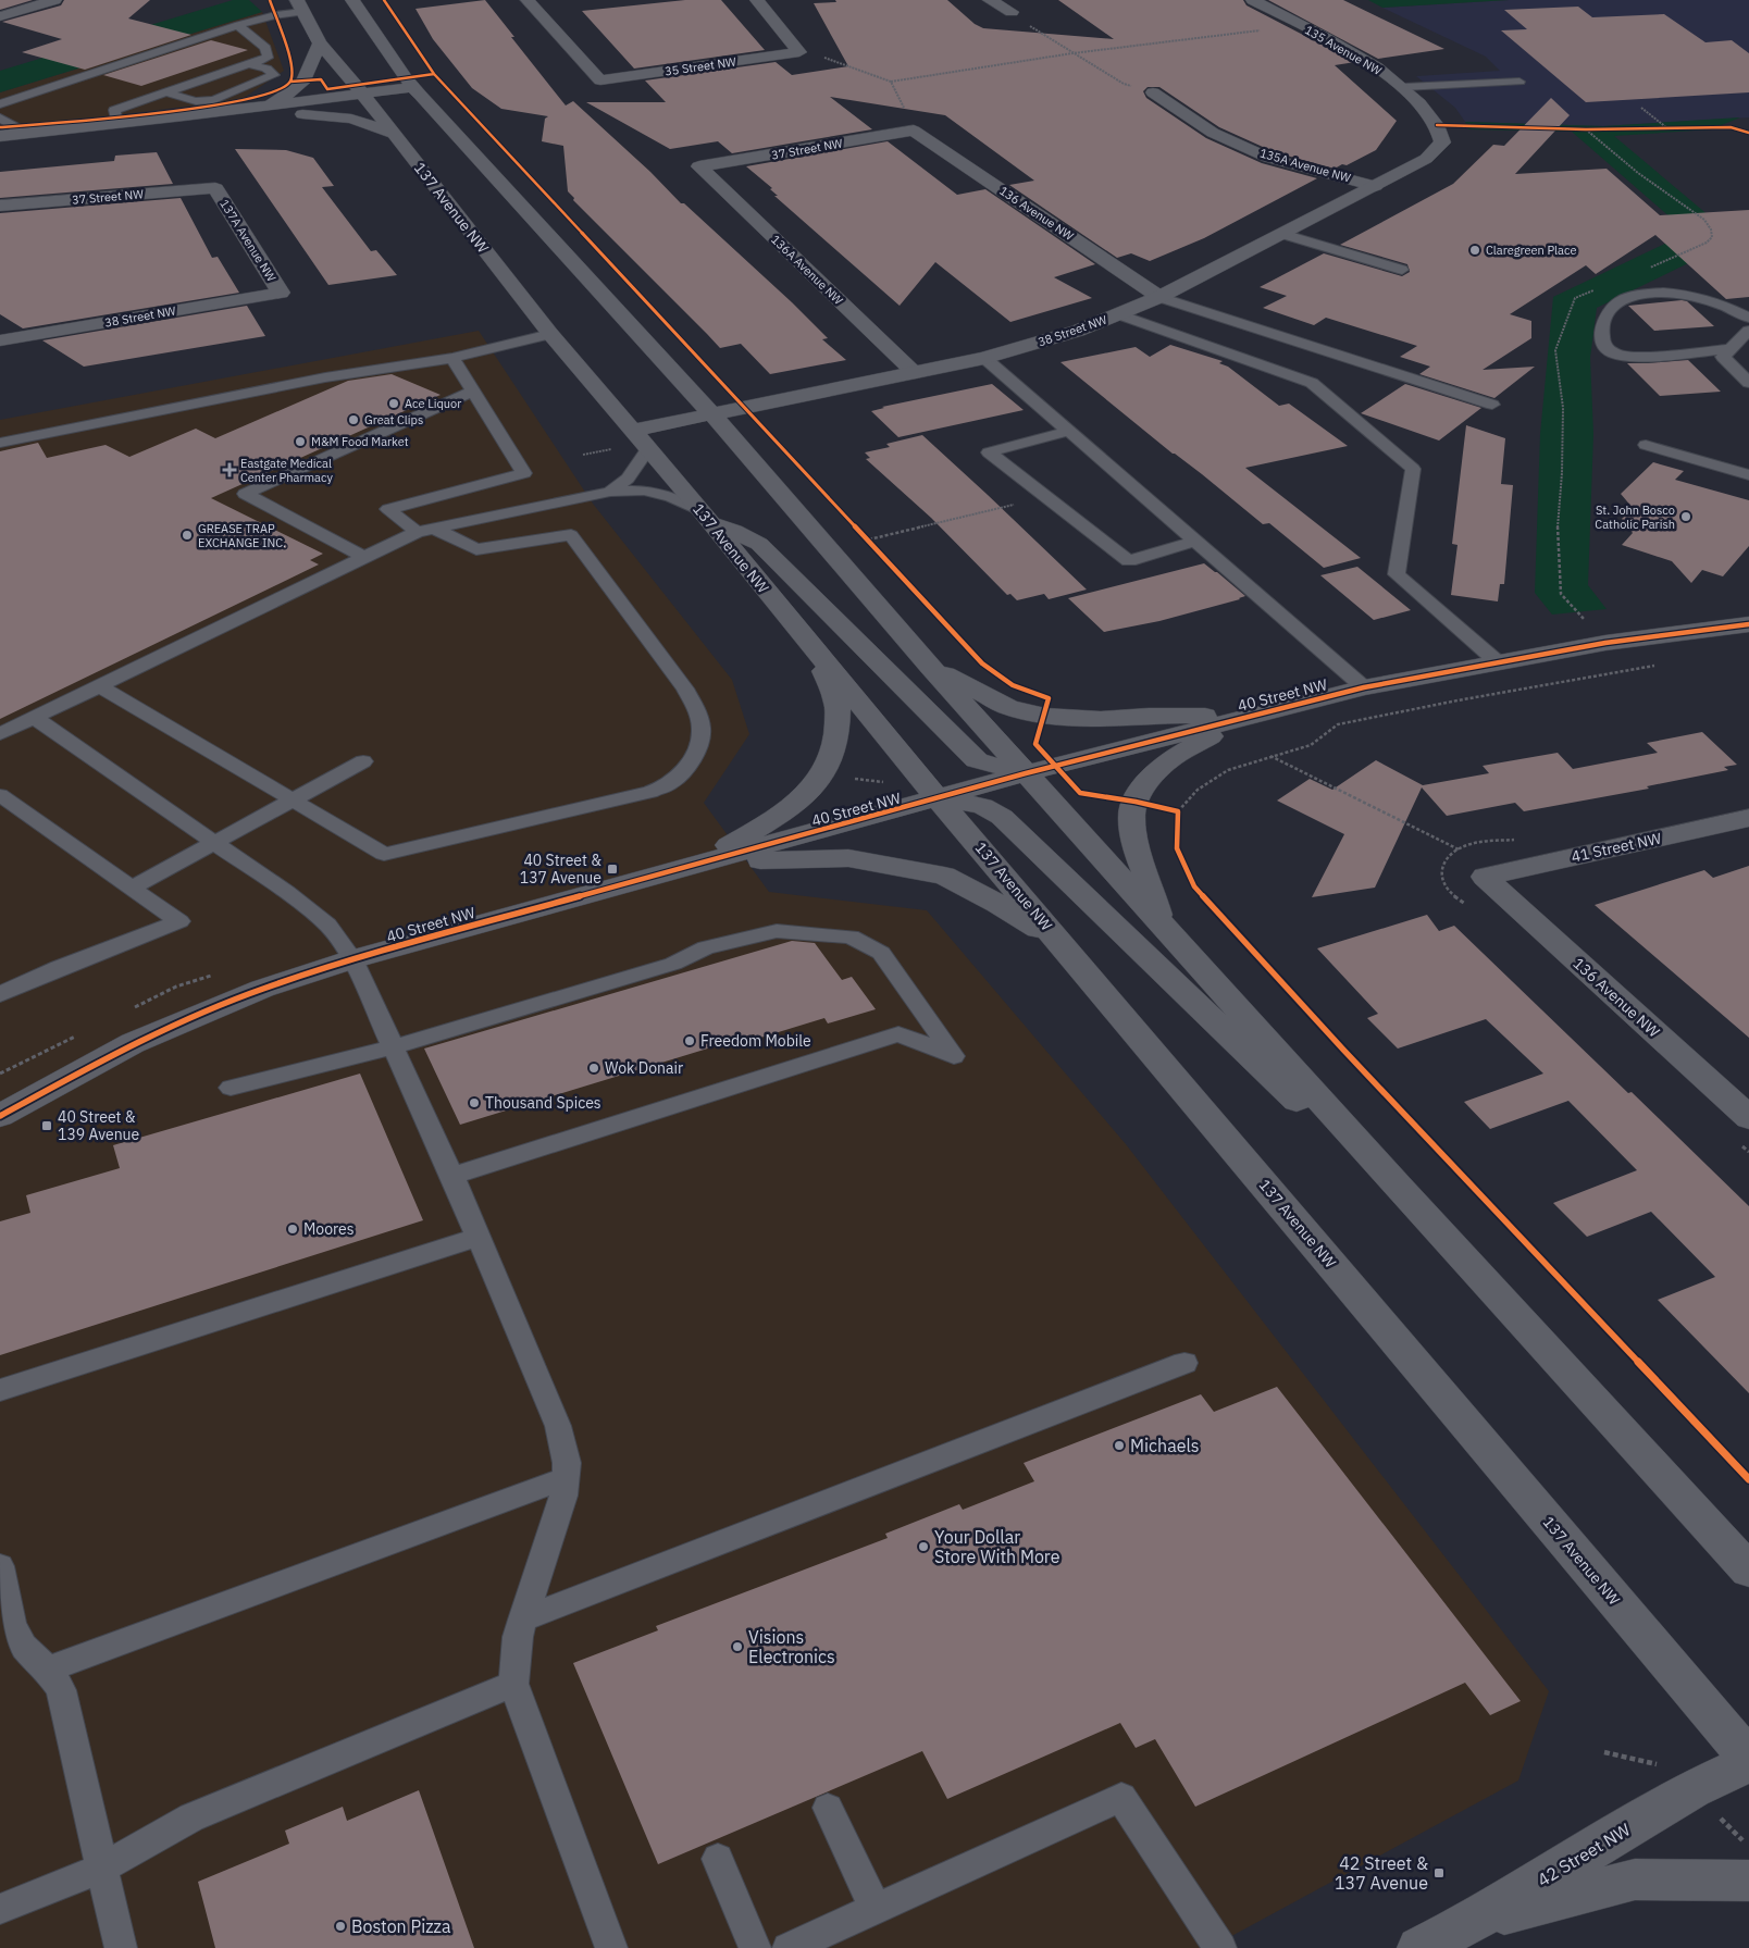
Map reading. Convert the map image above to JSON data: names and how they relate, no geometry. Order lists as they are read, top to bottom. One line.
{"streets":{"main road":["135 Avenue NW","35 Street NW","37 Street NW","135A Avenue NW","137 Avenue NW","136 Avenue NW","137A Avenue NW","136A Avenue NW","38 Street NW","40 Street NW","41 Street NW","42 Street NW"]},"crossings":[["135 Avenue NW","38 Street NW"],["37 Street NW","136 Avenue NW"],["37 Street NW","137A Avenue NW"],["37 Street NW","136A Avenue NW"],["135A Avenue NW","38 Street NW"],["137 Avenue NW","38 Street NW"],["137 Avenue NW","40 Street NW"],["137 Avenue NW","42 Street NW"],["136 Avenue NW","38 Street NW"],["136 Avenue NW","41 Street NW"],["137A Avenue NW","38 Street NW"],["136A Avenue NW","38 Street NW"]],"places":{"other":["Claregreen Place","Ace Liquor","Great Clips","M&M Food Market","St. John Bosco Catholic Parish","GREASE TRAP EXCHANGE INC.","Freedom Mobile","Wok Donair","Thousand Spices","Moores","Michaels","Your Dollar Store With More","Visions Electronics","Boston Pizza"],"health":["Eastgate Medical Center Pharmacy"],"transit":["40 Street & 137 Avenue","40 Street & 139 Avenue","42 Street & 137 Avenue"]}}
